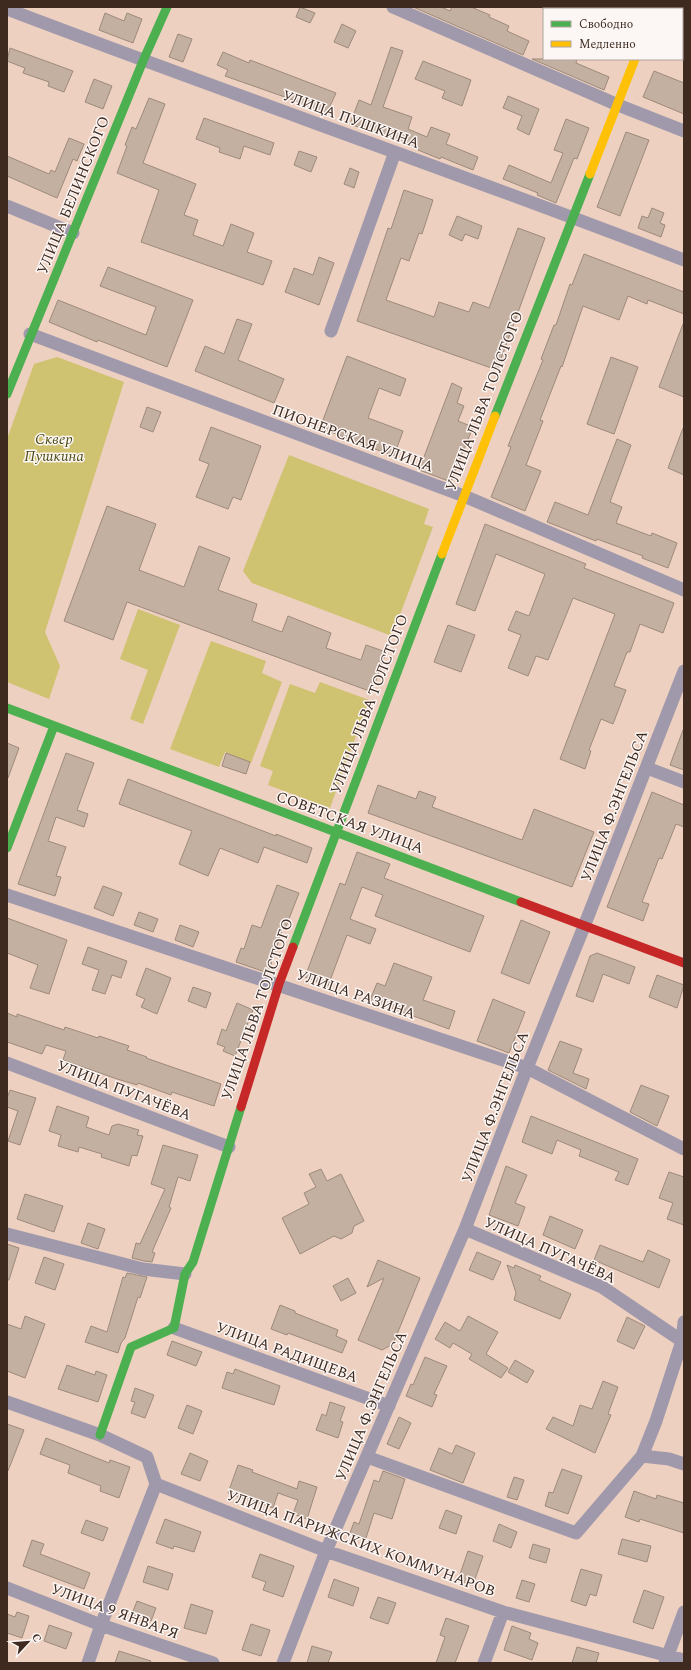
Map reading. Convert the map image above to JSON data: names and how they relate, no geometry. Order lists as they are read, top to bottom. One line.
{"streets":{"street":["УЛИЦА ПУШКИНА","УЛИЦА БЕЛИНСКОГО","УЛИЦА ЛЬВА ТОЛСТОГО","ПИОНЕРСКАЯ УЛИЦА","УЛИЦА Ф.ЭНГЕЛЬСА","СОВЕТСКАЯ УЛИЦА","УЛИЦА РАЗИНА","УЛИЦА ПУГАЧЁВА","УЛИЦА РАДИЩЕВА","УЛИЦА ПАРИЖСКИХ КОММУНАРОВ","УЛИЦА 9 ЯНВАРЯ"]},"crossings":[["УЛИЦА ПУШКИНА","УЛИЦА БЕЛИНСКОГО"],["УЛИЦА ПУШКИНА","УЛИЦА ЛЬВА ТОЛСТОГО"],["УЛИЦА БЕЛИНСКОГО","ПИОНЕРСКАЯ УЛИЦА"],["УЛИЦА ЛЬВА ТОЛСТОГО","ПИОНЕРСКАЯ УЛИЦА"],["УЛИЦА ЛЬВА ТОЛСТОГО","СОВЕТСКАЯ УЛИЦА"],["УЛИЦА ЛЬВА ТОЛСТОГО","УЛИЦА РАЗИНА"],["УЛИЦА ЛЬВА ТОЛСТОГО","УЛИЦА ПУГАЧЁВА"],["УЛИЦА ЛЬВА ТОЛСТОГО","УЛИЦА РАДИЩЕВА"],["УЛИЦА Ф.ЭНГЕЛЬСА","СОВЕТСКАЯ УЛИЦА"],["УЛИЦА Ф.ЭНГЕЛЬСА","УЛИЦА РАЗИНА"],["УЛИЦА Ф.ЭНГЕЛЬСА","УЛИЦА ПУГАЧЁВА"],["УЛИЦА Ф.ЭНГЕЛЬСА","УЛИЦА РАДИЩЕВА"],["УЛИЦА Ф.ЭНГЕЛЬСА","УЛИЦА ПАРИЖСКИХ КОММУНАРОВ"]],"parks":["Сквер Пушкина"],"legend":["Свободно","Медленно"],"north":"top right"}
